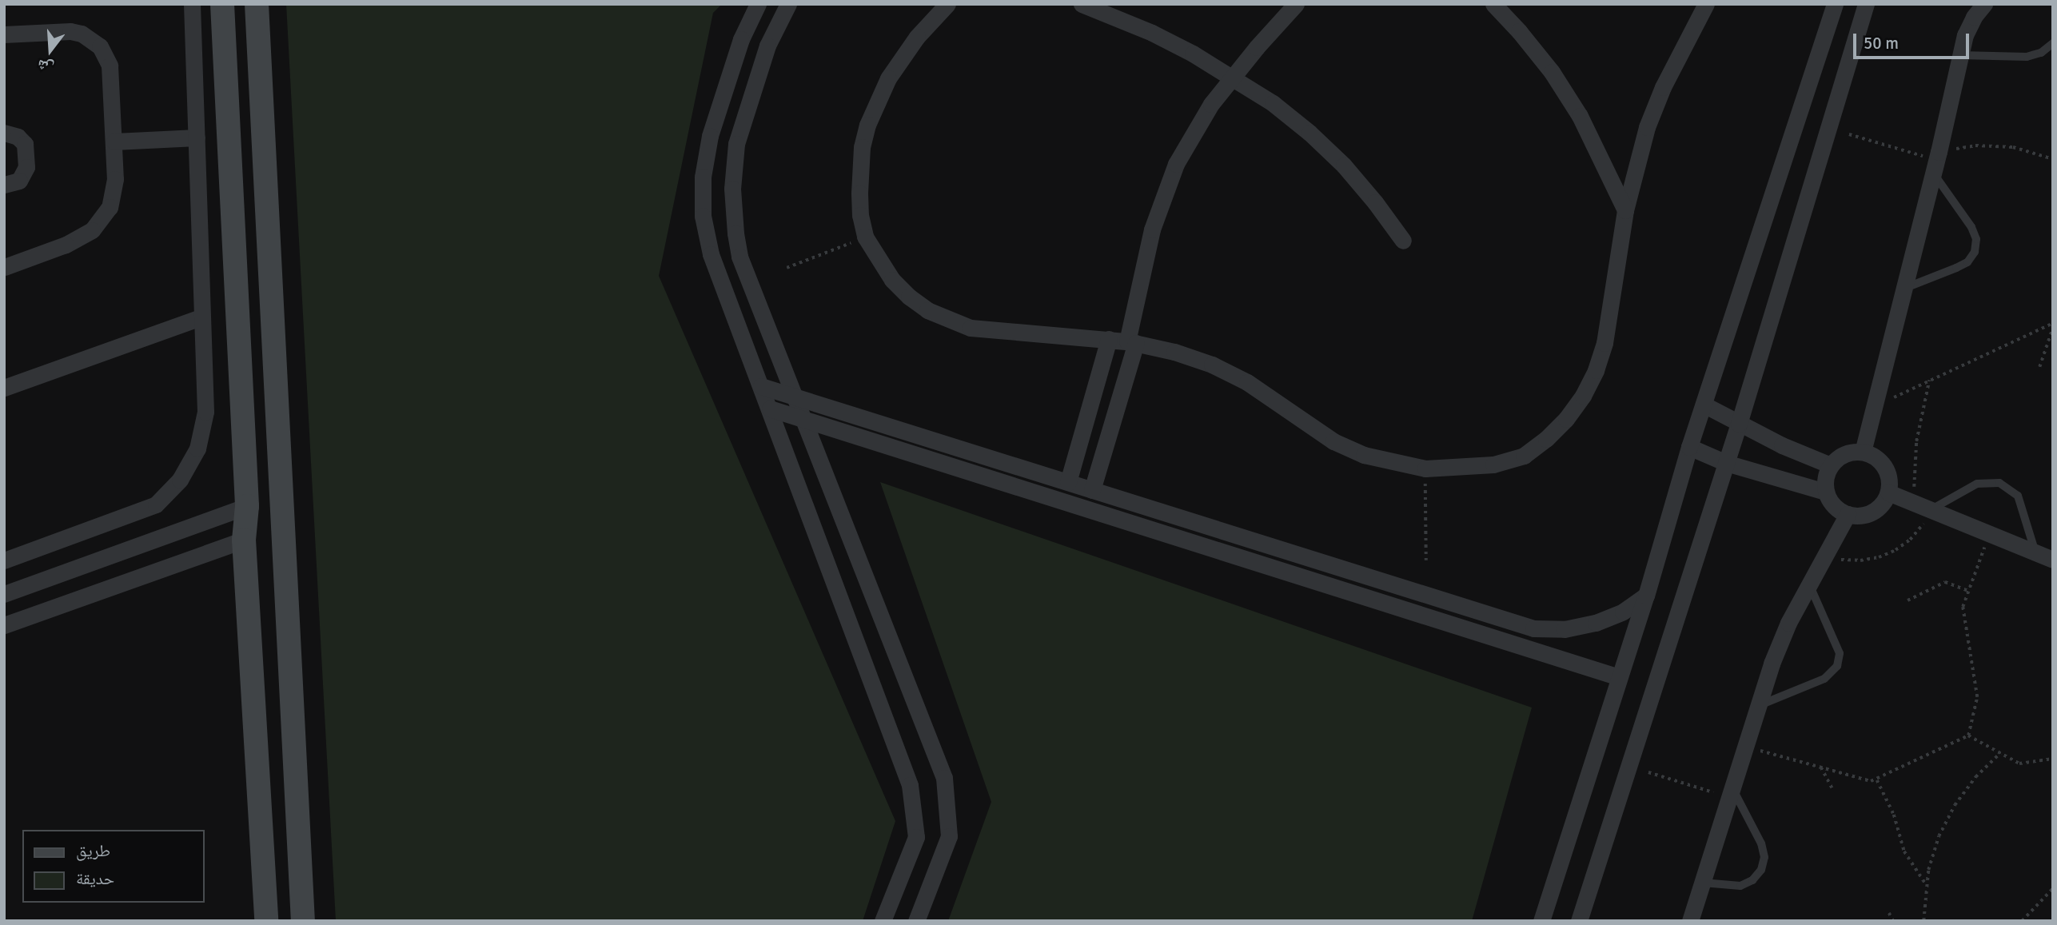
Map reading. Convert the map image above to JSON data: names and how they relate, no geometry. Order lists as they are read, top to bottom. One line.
{"legend":["طريق","حديقة"],"scale_bar":"50 m","north":"bottom"}
